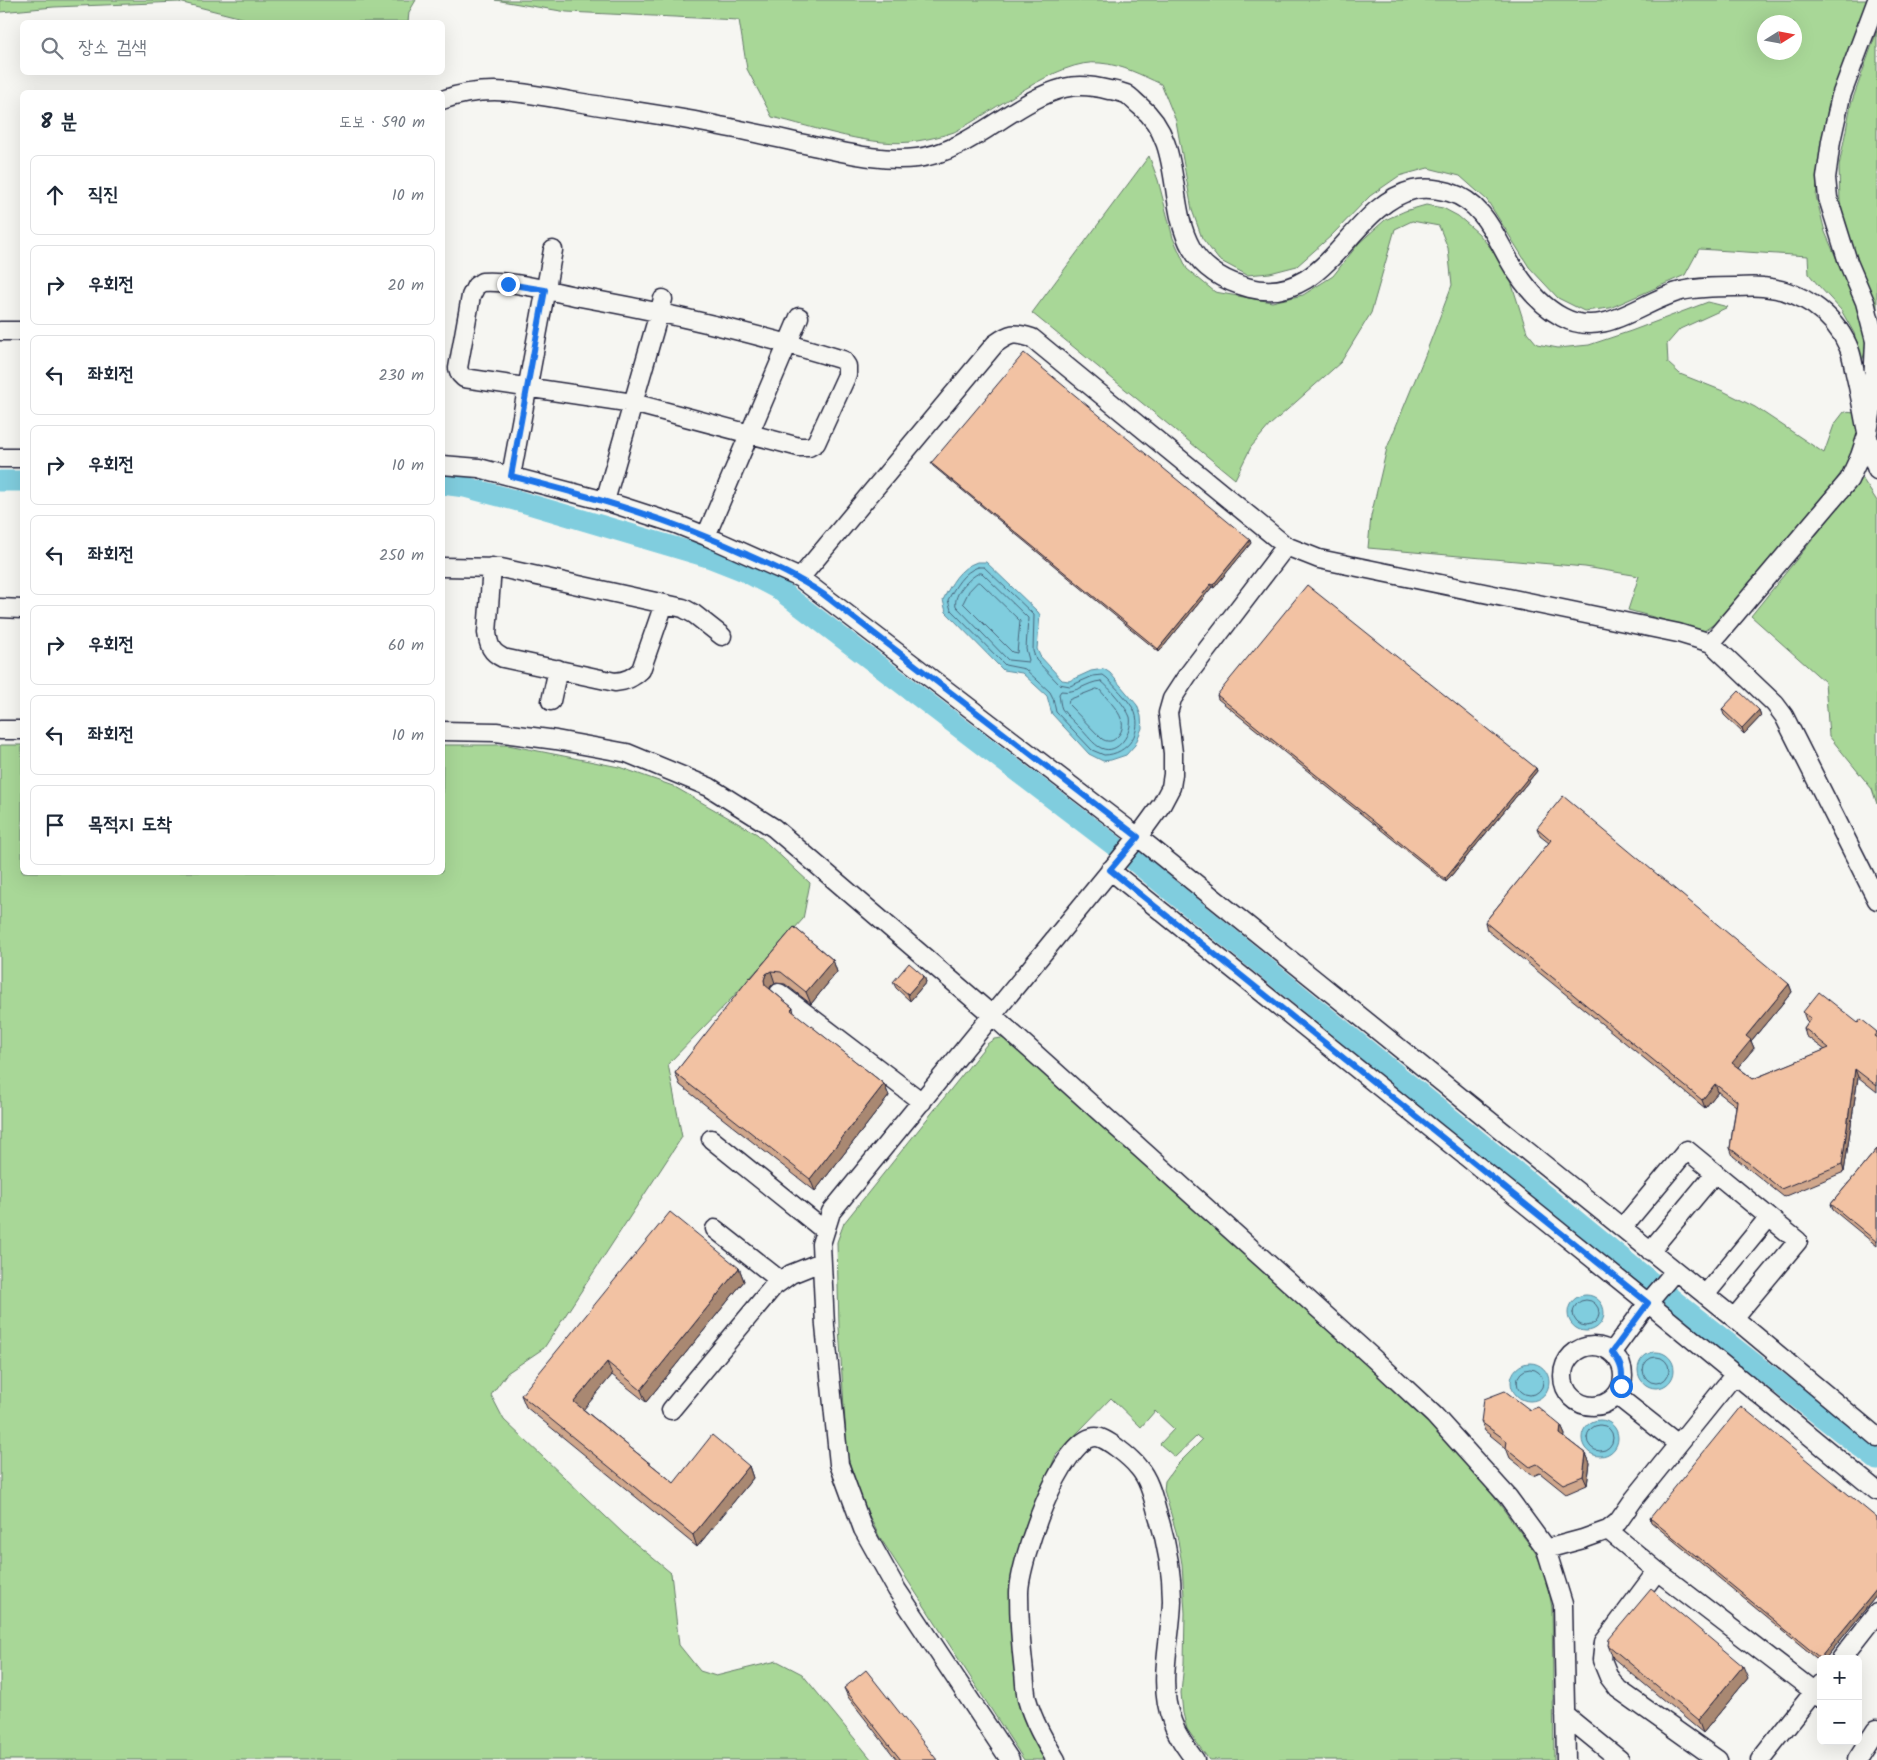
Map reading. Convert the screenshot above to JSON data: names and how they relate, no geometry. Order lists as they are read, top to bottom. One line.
{"north":"right","page":{"search":"장소 검색","heading":["8 분","도보 · 590 m"],"list":[["직진","10 m"],["우회전","20 m"],["좌회전","230 m"],["우회전","10 m"],["좌회전","250 m"],["우회전","60 m"],["좌회전","10 m"],"목적지 도착"],"map_buttons":["+","−"]}}
